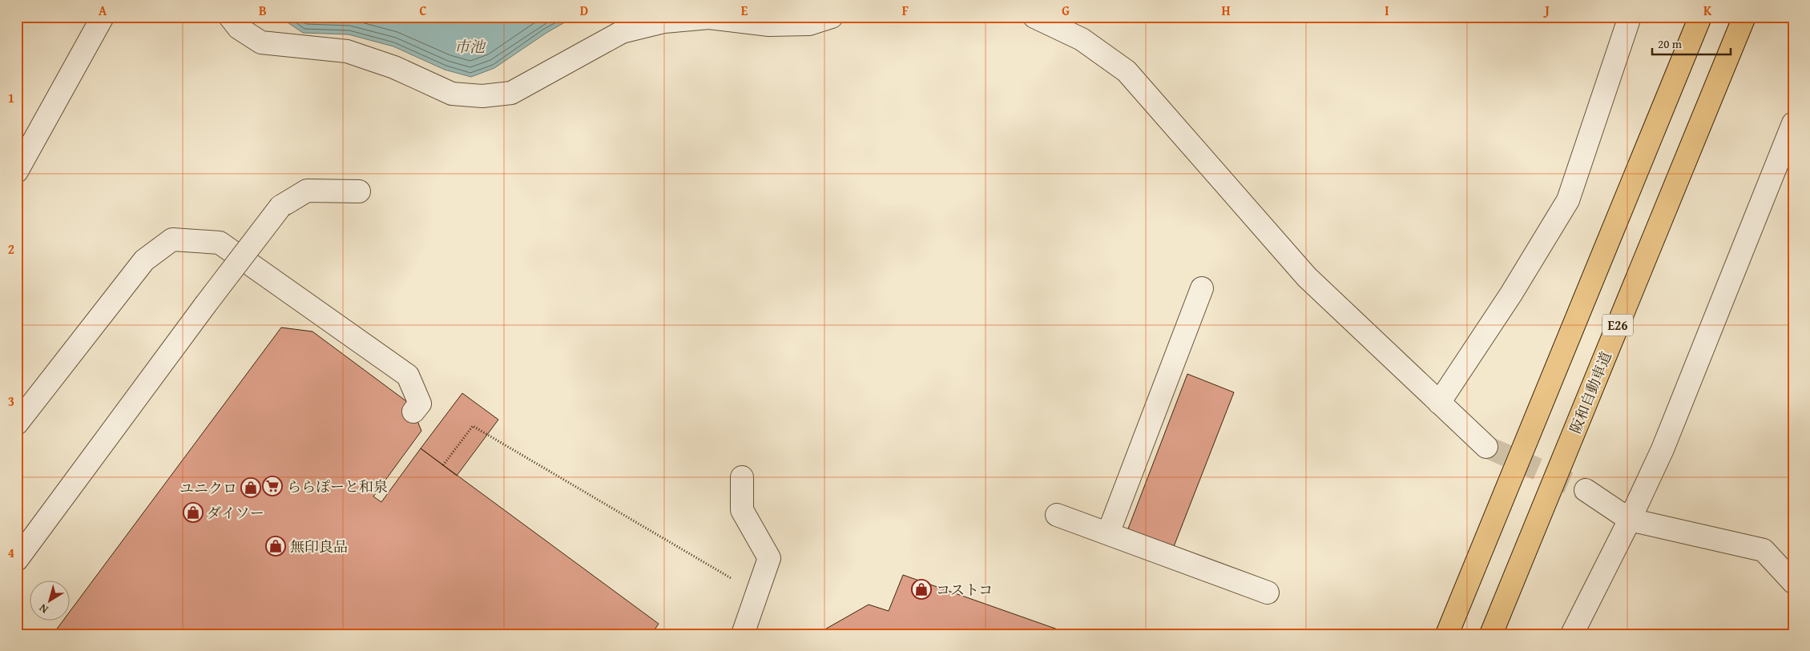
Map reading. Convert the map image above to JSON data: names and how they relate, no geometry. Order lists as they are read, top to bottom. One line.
{"streets":{"highway":["E26","阪和自動車道"]},"water":["市池"],"places":{"supermarket":["ららぽーと和泉"],"shop":["ユニクロ","ダイソー","無印良品","コストコ"]},"scale_bar":"20 m","north":"bottom left","grid":{"columns":["A","B","C","D","E","F","G","H","I","J","K"],"rows":["1","2","3","4"]}}
